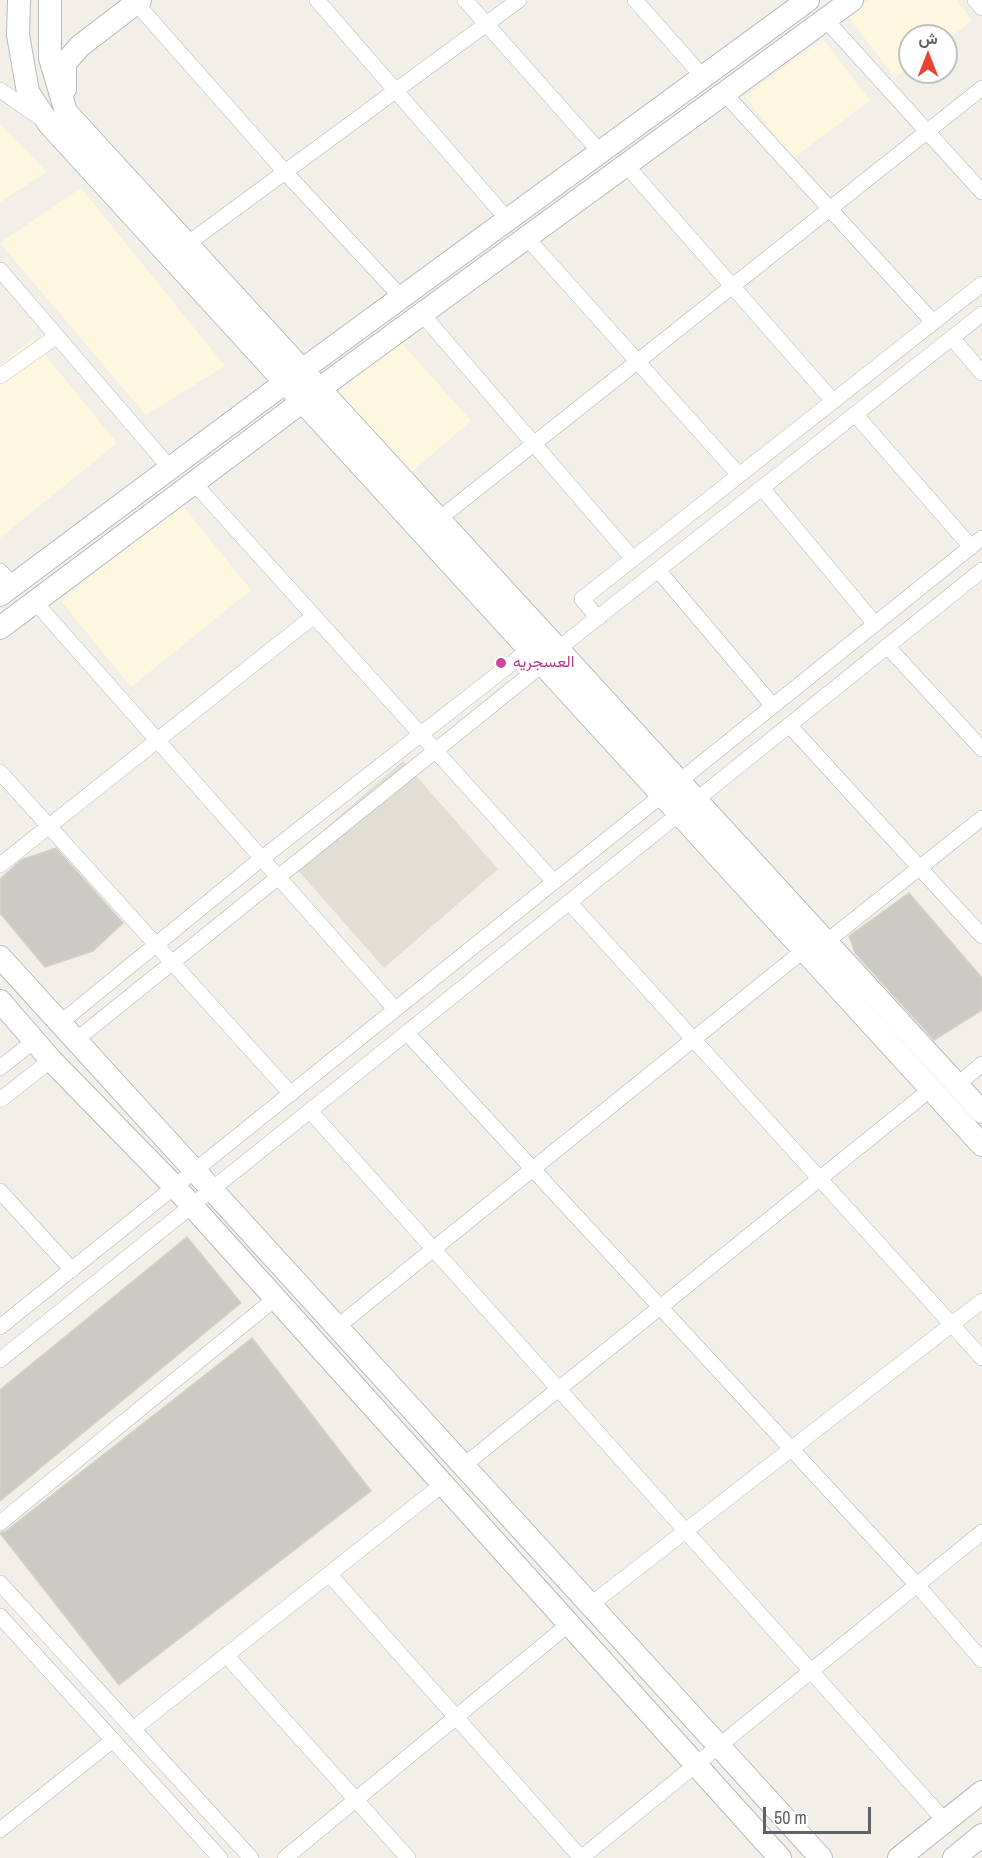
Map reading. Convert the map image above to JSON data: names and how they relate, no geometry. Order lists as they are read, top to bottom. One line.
{"places":["العسجريه"],"scale_bar":"50 m","north":"top"}
